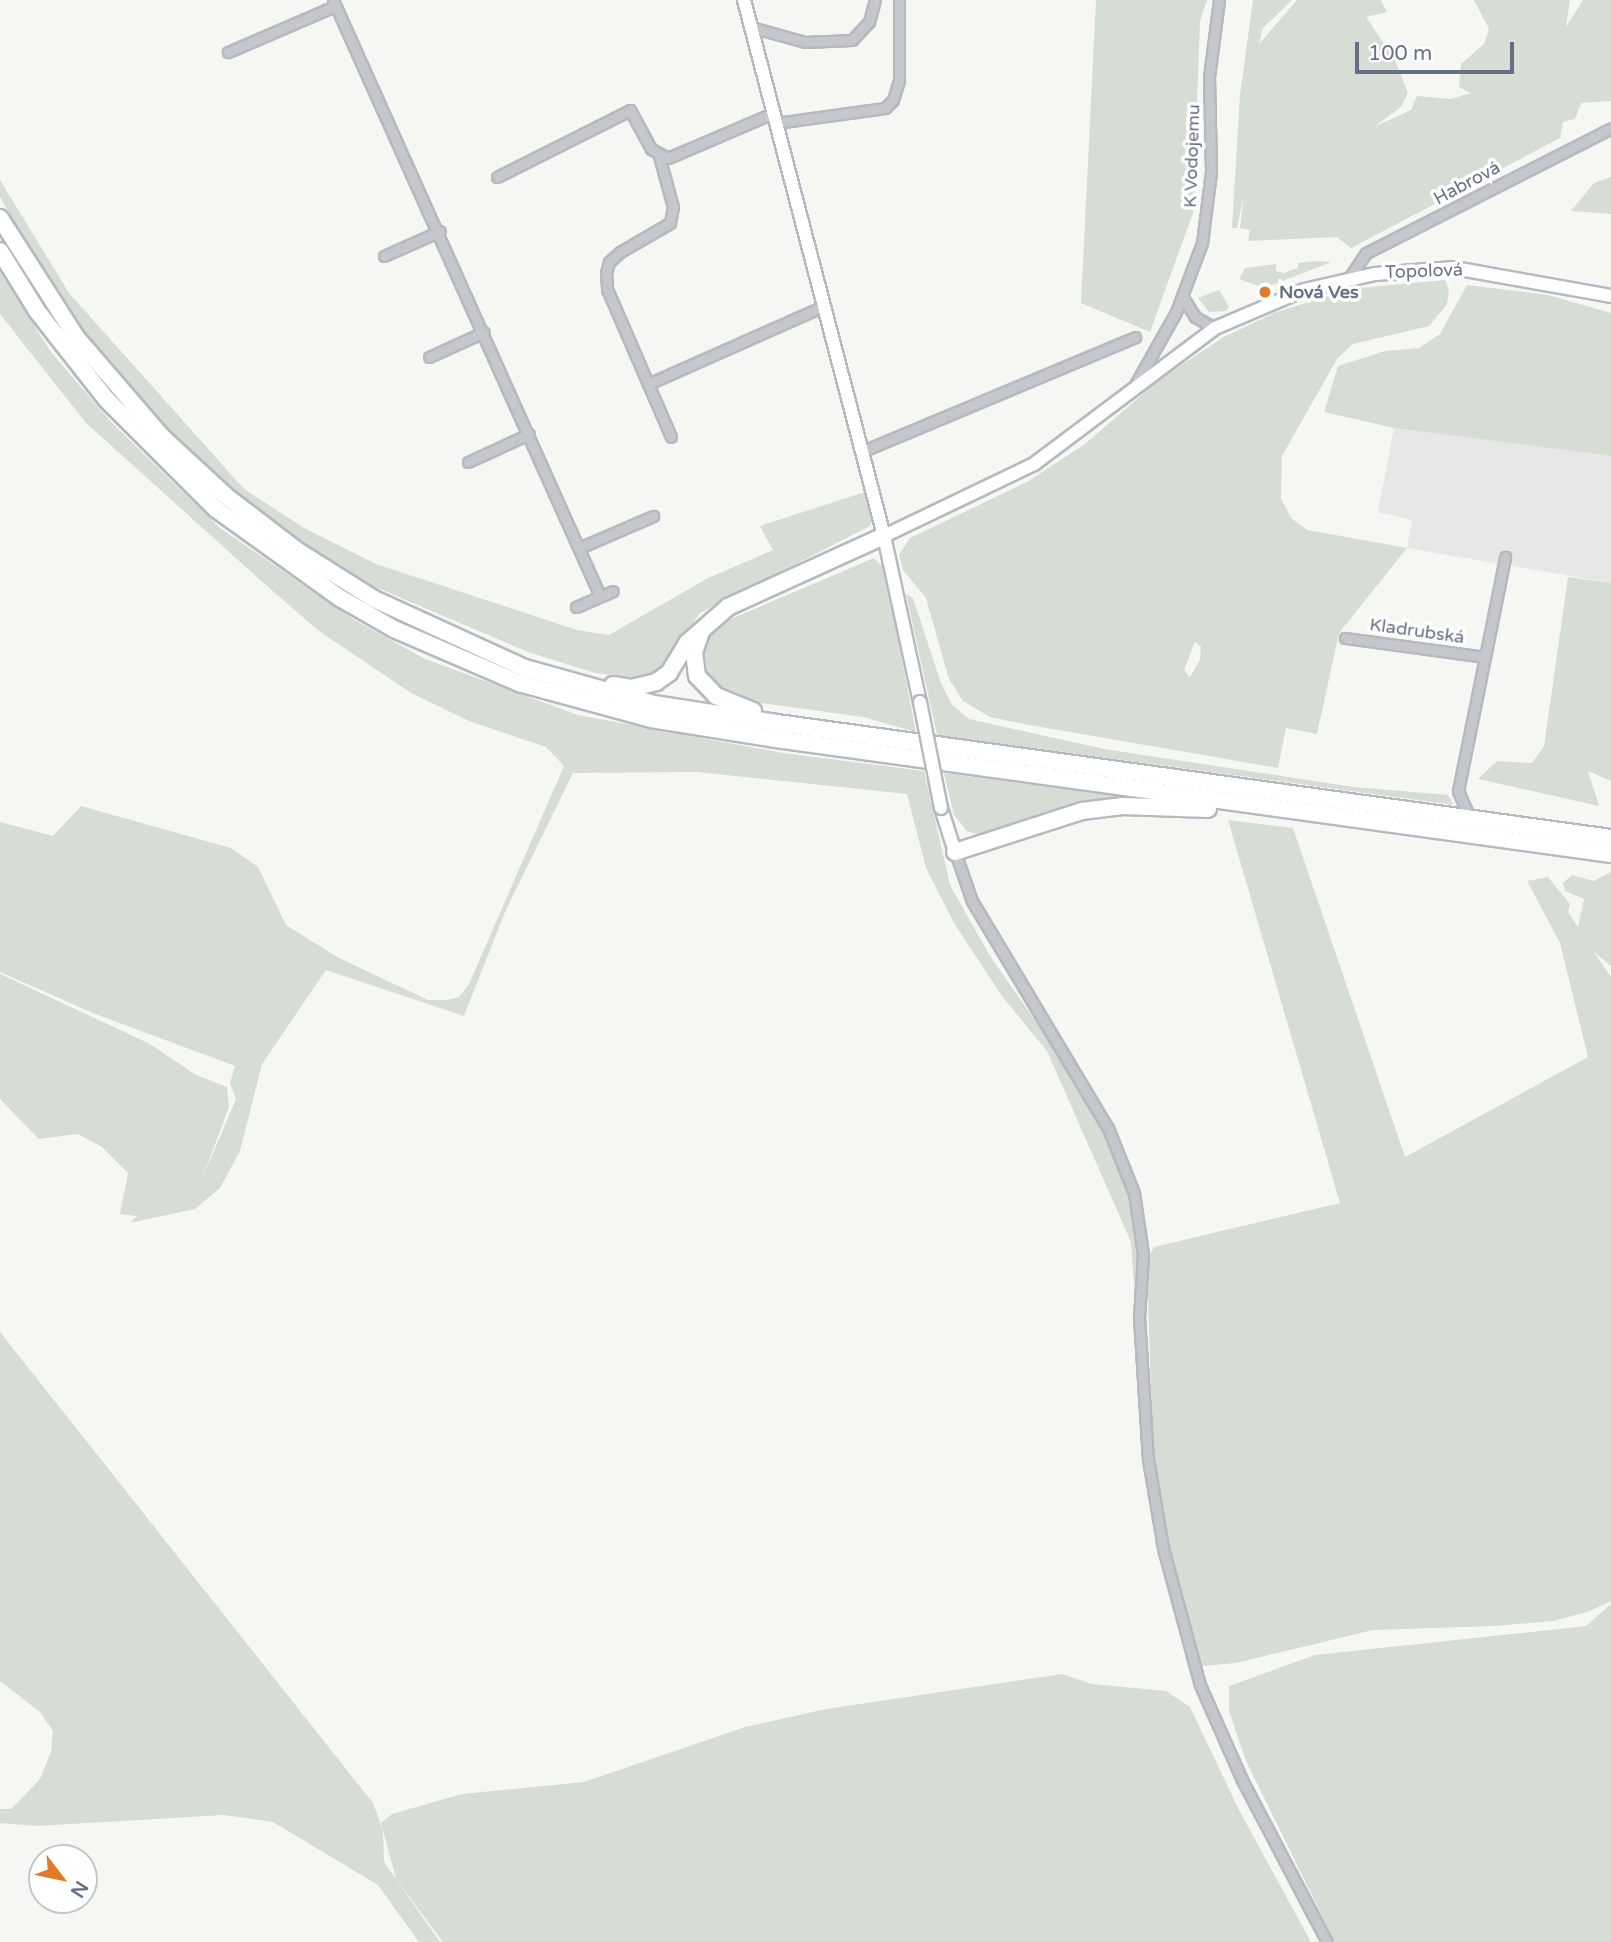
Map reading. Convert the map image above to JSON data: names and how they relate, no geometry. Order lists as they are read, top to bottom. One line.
{"streets":{"street":["K Vodojemu","Habrová","Topolová","Kladrubská"]},"crossings":[["K Vodojemu","Topolová"],["Habrová","Topolová"]],"places":["Nová Ves"],"scale_bar":"100 m","north":"bottom right"}
